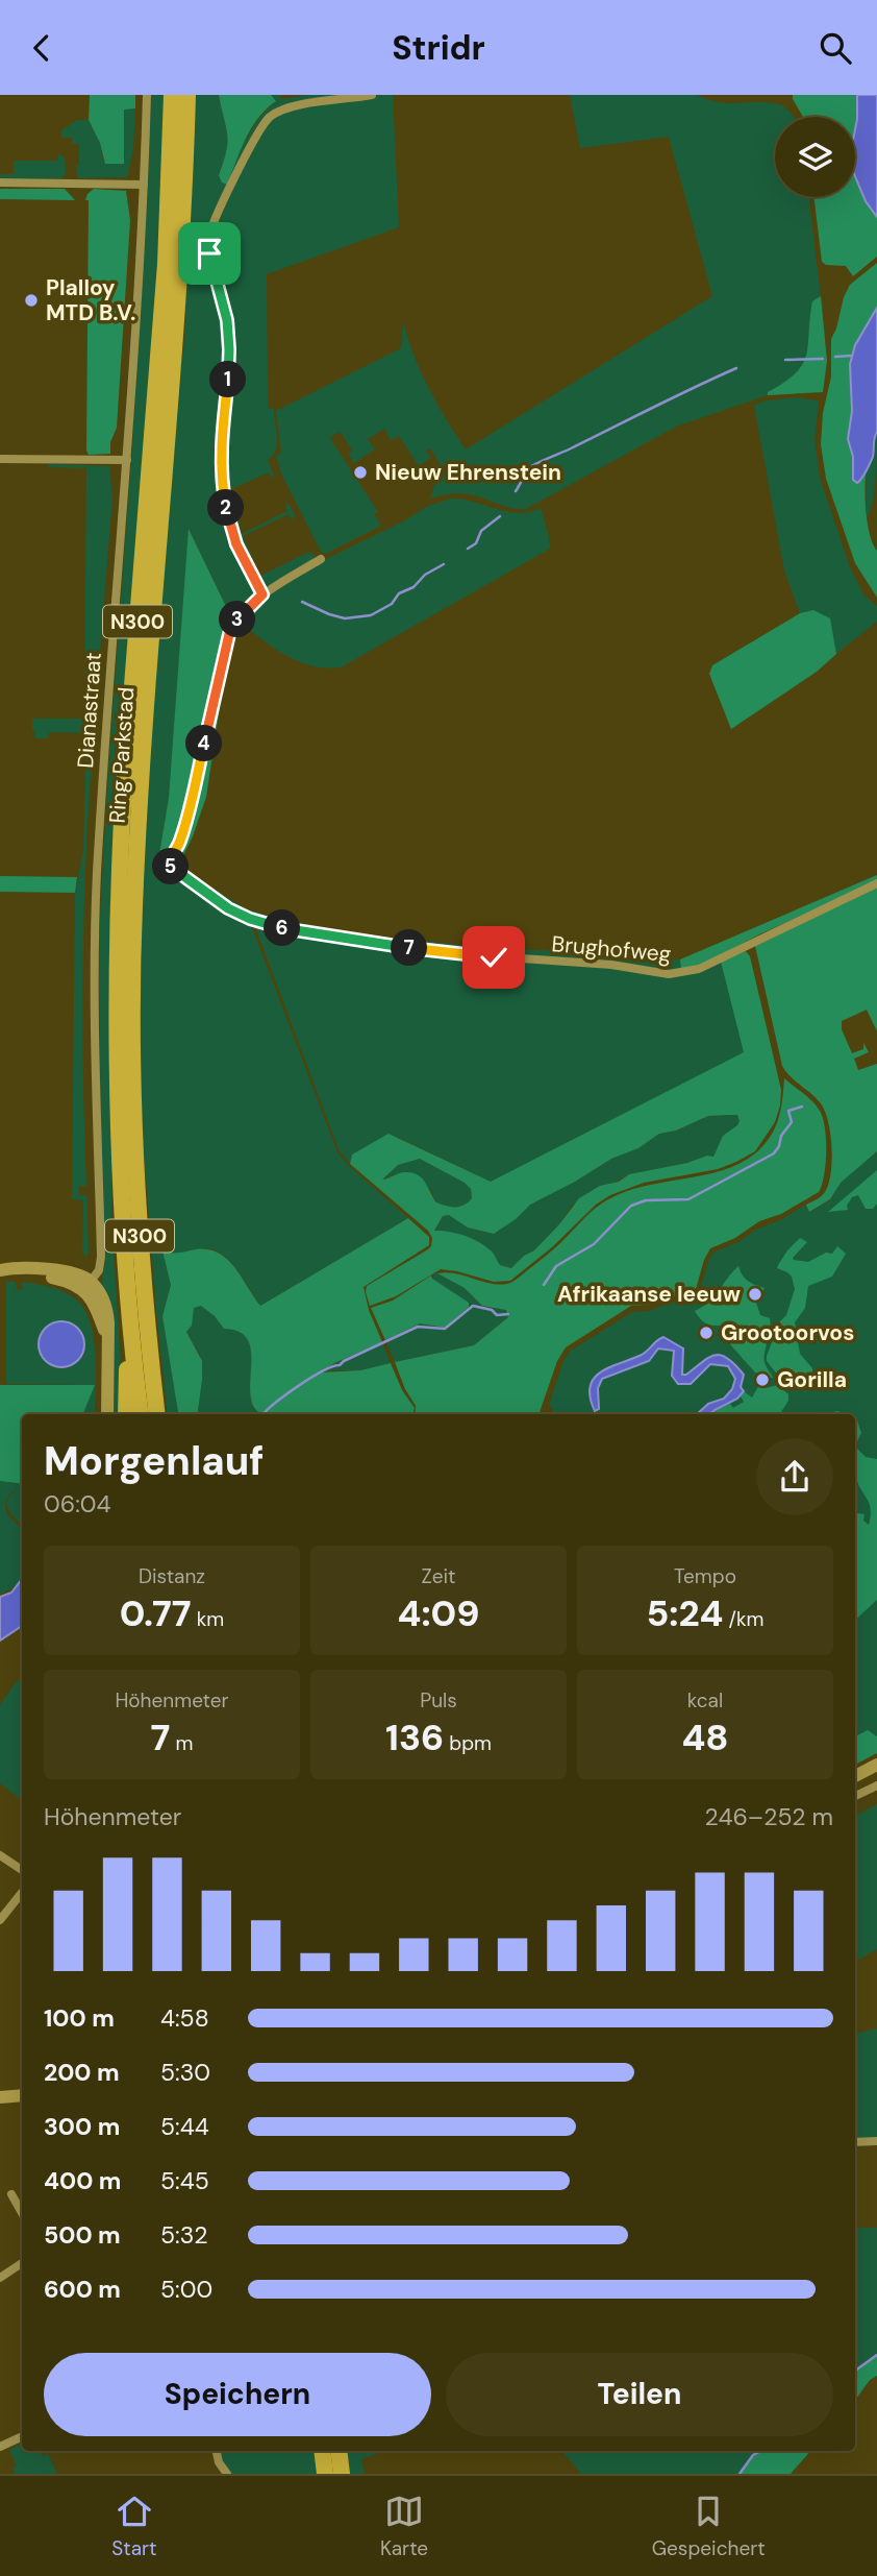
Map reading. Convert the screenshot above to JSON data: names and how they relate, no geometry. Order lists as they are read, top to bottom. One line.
{"streets":{"highway":["N300","Ring Parkstad"],"street":["Dianastraat","Brughofweg"]},"crossings":[["N300","Ring Parkstad"]],"places":["Plalloy MTD B.V.","Nieuw Ehrenstein","Afrikaanse leeuw","Grootoorvos","Gorilla"],"page":{"header":"Stridr","pins":["1","2","3","4","5","6","7"],"heading":["Morgenlauf","06:04"],"stats":[["Distanz","0.77 km"],["Zeit","4:09"],["Tempo","5:24 /km"],["Höhenmeter","7 m"],["Puls","136 bpm"],["kcal","48"]],"chart":["Höhenmeter","246–252 m"],"list":[{"name":"100 m","note":"4:58"},{"name":"200 m","note":"5:30"},{"name":"300 m","note":"5:44"},{"name":"400 m","note":"5:45"},{"name":"500 m","note":"5:32"},{"name":"600 m","note":"5:00"}],"buttons":["Speichern","Teilen"],"tabs":["Start","Karte","Gespeichert"]}}
